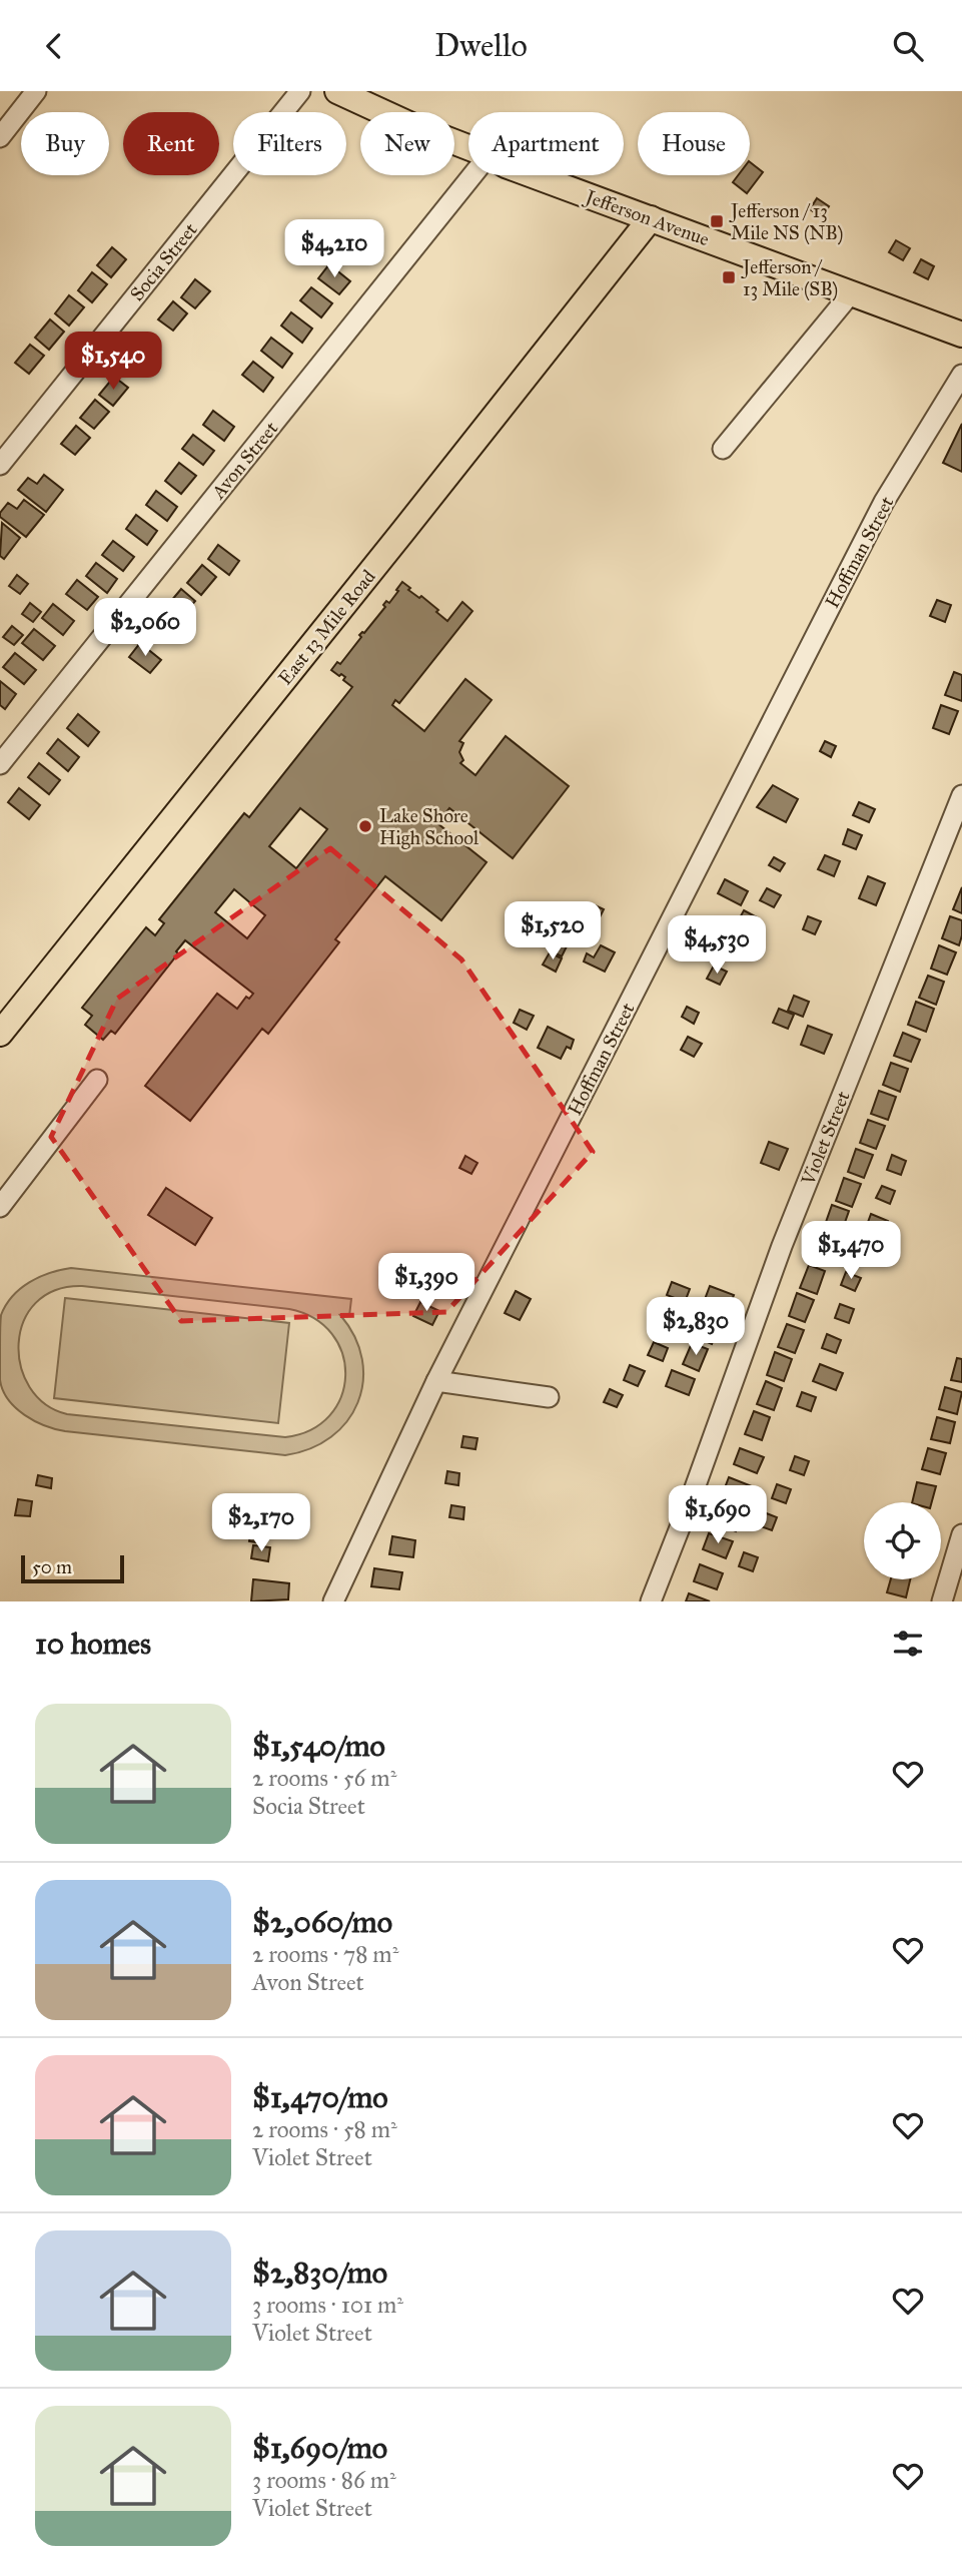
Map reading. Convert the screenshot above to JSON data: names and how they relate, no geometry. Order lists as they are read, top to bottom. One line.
{"streets":{"main road":["Jefferson Avenue","East 13 Mile Road"],"street":["Socia Street","Avon Street","Hoffman Street","Violet Street"]},"crossings":[["Jefferson Avenue","East 13 Mile Road"]],"places":{"transit":["Jefferson / 13 Mile NS (NB)","Jefferson / 13 Mile (SB)"],"other":["Lake Shore High School"]},"scale_bar":"50 m","page":{"header":"Dwello","chip":["Buy","Rent","Filters","New","Apartment","House"],"price":["$4,210","$1,540","$2,060","$1,520","$4,530","$1,470","$1,390","$2,830","$1,690","$2,170"],"scale":"50 m","heading":"10 homes","list":[{"name":"$1,540/mo","note":"2 rooms · 56 m² · Socia Street"},{"name":"$2,060/mo","note":"2 rooms · 78 m² · Avon Street"},{"name":"$1,470/mo","note":"2 rooms · 58 m² · Violet Street"},{"name":"$2,830/mo","note":"3 rooms · 101 m² · Violet Street"},{"name":"$1,690/mo","note":"3 rooms · 86 m² · Violet Street"}]}}
